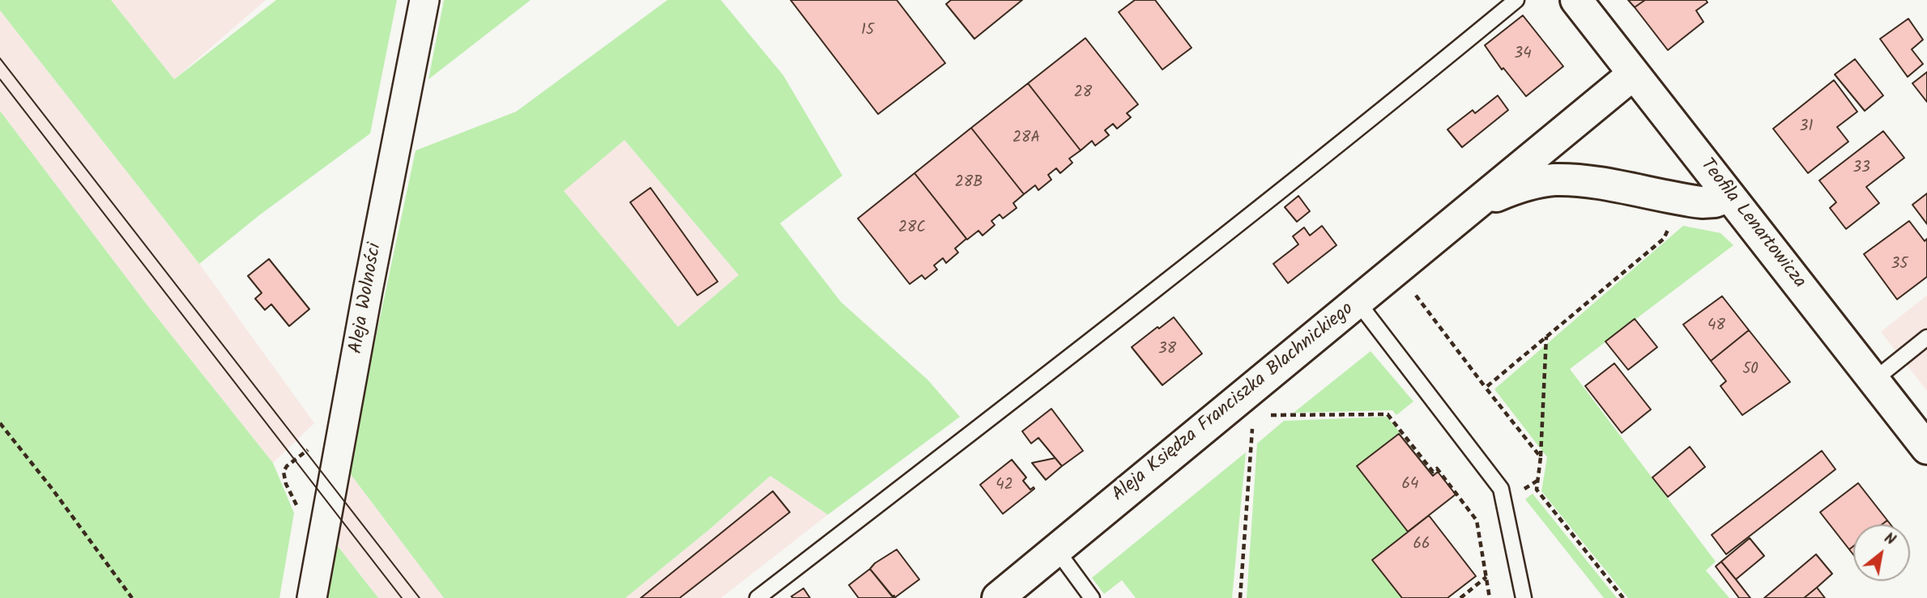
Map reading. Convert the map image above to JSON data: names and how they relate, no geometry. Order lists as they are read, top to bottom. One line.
{"streets":{"street":["Teofila Lenartowicza","Aleja Wolności","Aleja Księdza Franciszka Blachnickiego"]},"crossings":[["Teofila Lenartowicza","Aleja Księdza Franciszka Blachnickiego"]],"house_numbers":["15","34","28","31","28A","33","28B","28C","35","48","38","50","64","42","66"],"north":"top right"}
